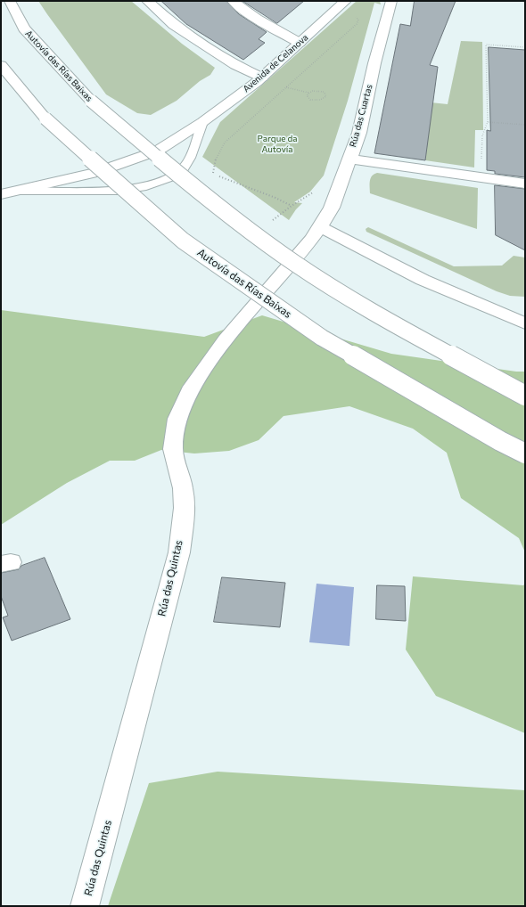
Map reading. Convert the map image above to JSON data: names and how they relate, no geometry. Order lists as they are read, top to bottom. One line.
{"streets":{"main road":["Avenida de Celanova","Autovía das Rías Baixas","Rúa das Cuartas","Rúa das Quintas"]},"crossings":[["Rúa das Cuartas","Rúa das Quintas"]],"parks":["Parque da Autovía"]}
